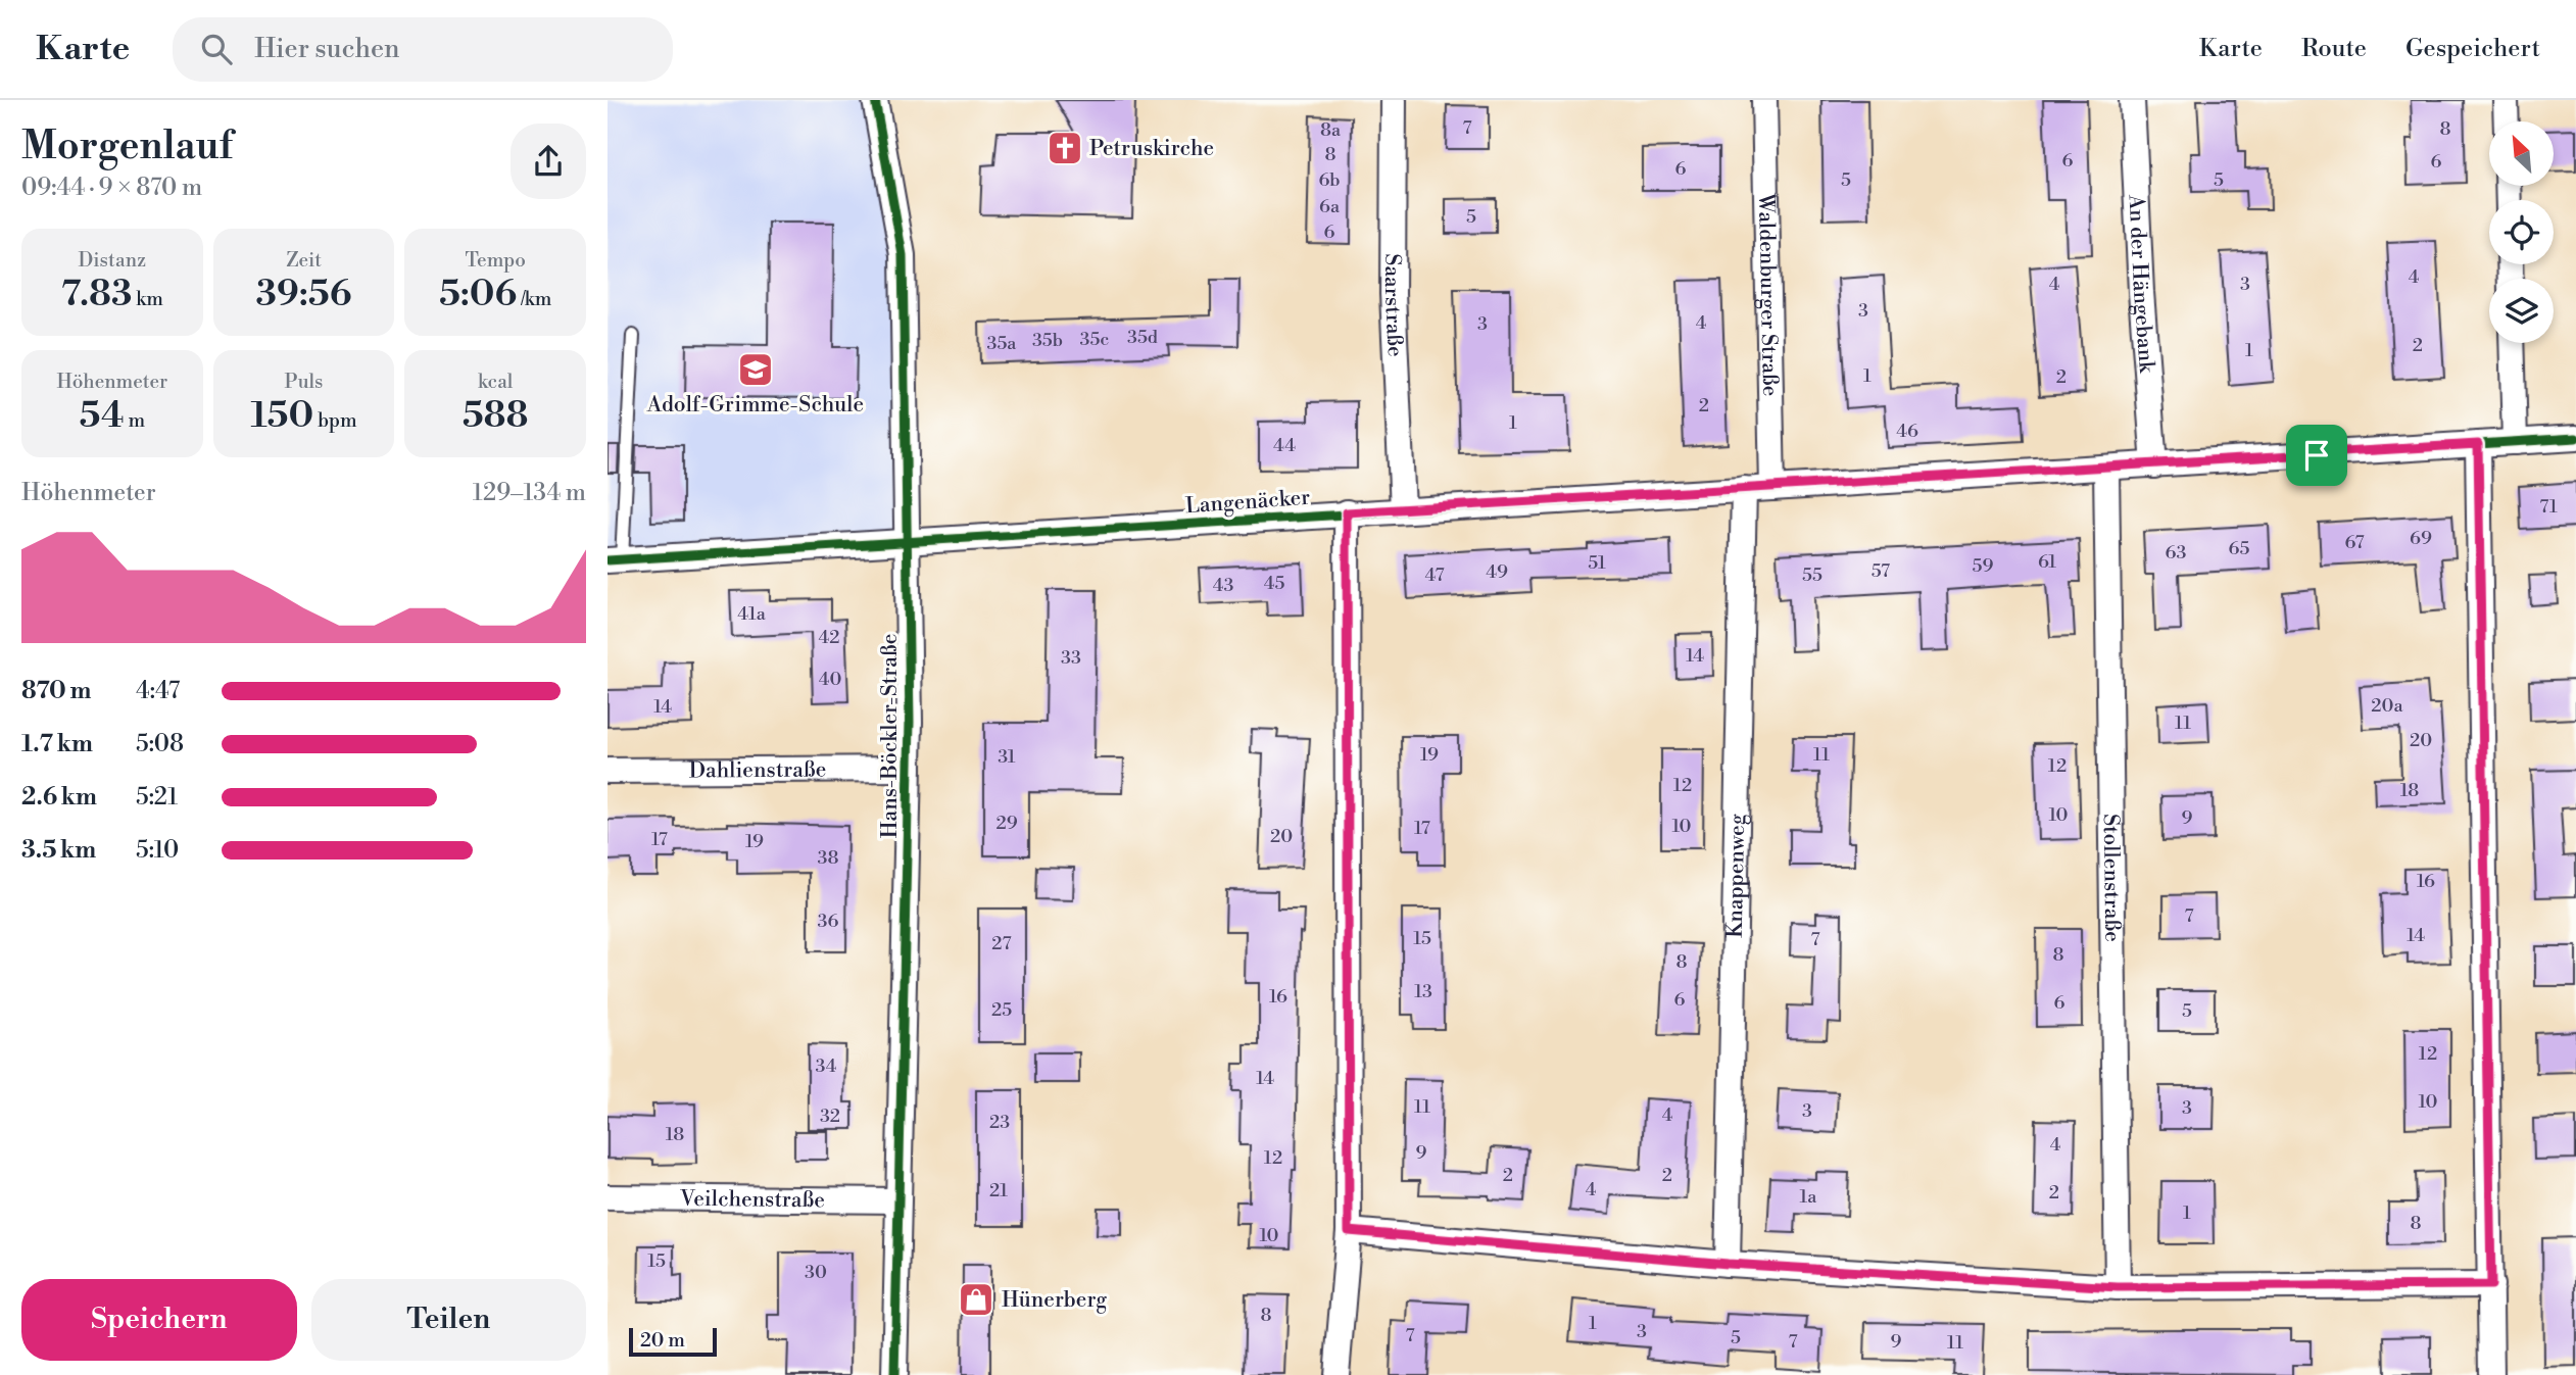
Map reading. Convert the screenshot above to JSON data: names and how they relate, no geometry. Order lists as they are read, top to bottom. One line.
{"streets":{"street":["An der Hängebank","Waldenburger Straße","Saarstraße","Langenäcker","Hans-Böckler-Straße","Dahlienstraße","Knappenweg","Stollenstraße","Veilchenstraße"]},"crossings":[["An der Hängebank","Langenäcker"],["Waldenburger Straße","Langenäcker"],["Saarstraße","Langenäcker"],["Langenäcker","Hans-Böckler-Straße"],["Langenäcker","Knappenweg"],["Langenäcker","Stollenstraße"],["Hans-Böckler-Straße","Dahlienstraße"],["Hans-Böckler-Straße","Veilchenstraße"]],"places":{"church":["Petruskirche"],"school or university":["Adolf-Grimme-Schule"],"shop":["Hünerberg"]},"house_numbers":["7","8","8a","8","6","6","6","6b","5","5","6a","5","6","4","4","3","3","4","3","35d","35c","35b","35a","2","1","1","2","2","1","46","44","71","69","67","65","63","61","51","59","57","49","47","55","45","43","41a","42","14","33","40","20a","14","11","20","19","11","31","12","12","18","10","9","29","10","17","20","17","19","38","16","7","36","14","15","7","27","8","8","13","16","6","6","25","5","12","34","14","10","11","3","3","4","32","23","18","4","9","12","2","2","4","21","2","1a","1","8","10","15","30","8","1","3","7","5","7","9","11"],"scale_bar":"20 m","north":"top left","page":{"header":"Karte","search":"Hier suchen","nav":["Karte","Route","Gespeichert"],"heading":["Morgenlauf","09:44 · 9 × 870 m"],"stats":[["Distanz","7.83 km"],["Zeit","39:56"],["Tempo","5:06 /km"],["Höhenmeter","54 m"],["Puls","150 bpm"],["kcal","588"]],"chart":["Höhenmeter","129–134 m"],"list":[{"name":"870 m","note":"4:47"},{"name":"1.7 km","note":"5:08"},{"name":"2.6 km","note":"5:21"},{"name":"3.5 km","note":"5:10"}],"buttons":["Speichern","Teilen"],"scale":"20 m"}}
